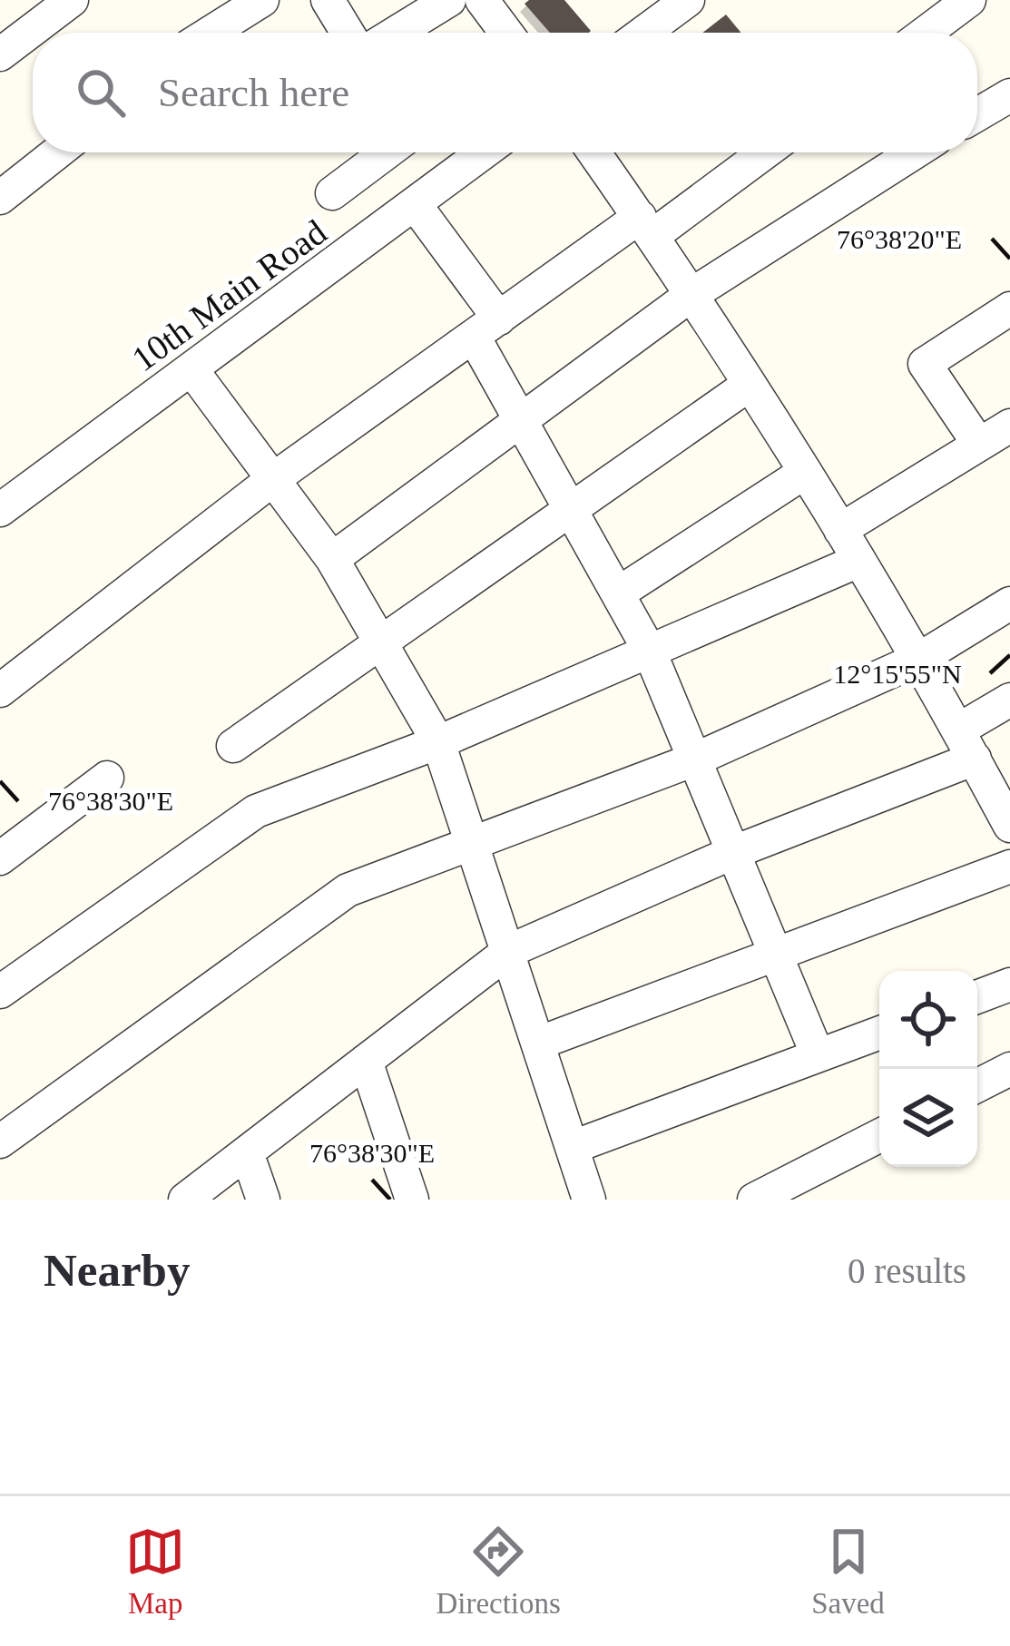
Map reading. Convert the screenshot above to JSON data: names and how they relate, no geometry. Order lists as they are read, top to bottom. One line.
{"streets":{"street":["10th Main Road"]},"page":{"search":"Search here","heading":["Nearby","0 results"],"nav":["Map","Directions","Saved"]},"coordinates":["76°38'20\"E","12°15'55\"N","76°38'30\"E"]}
